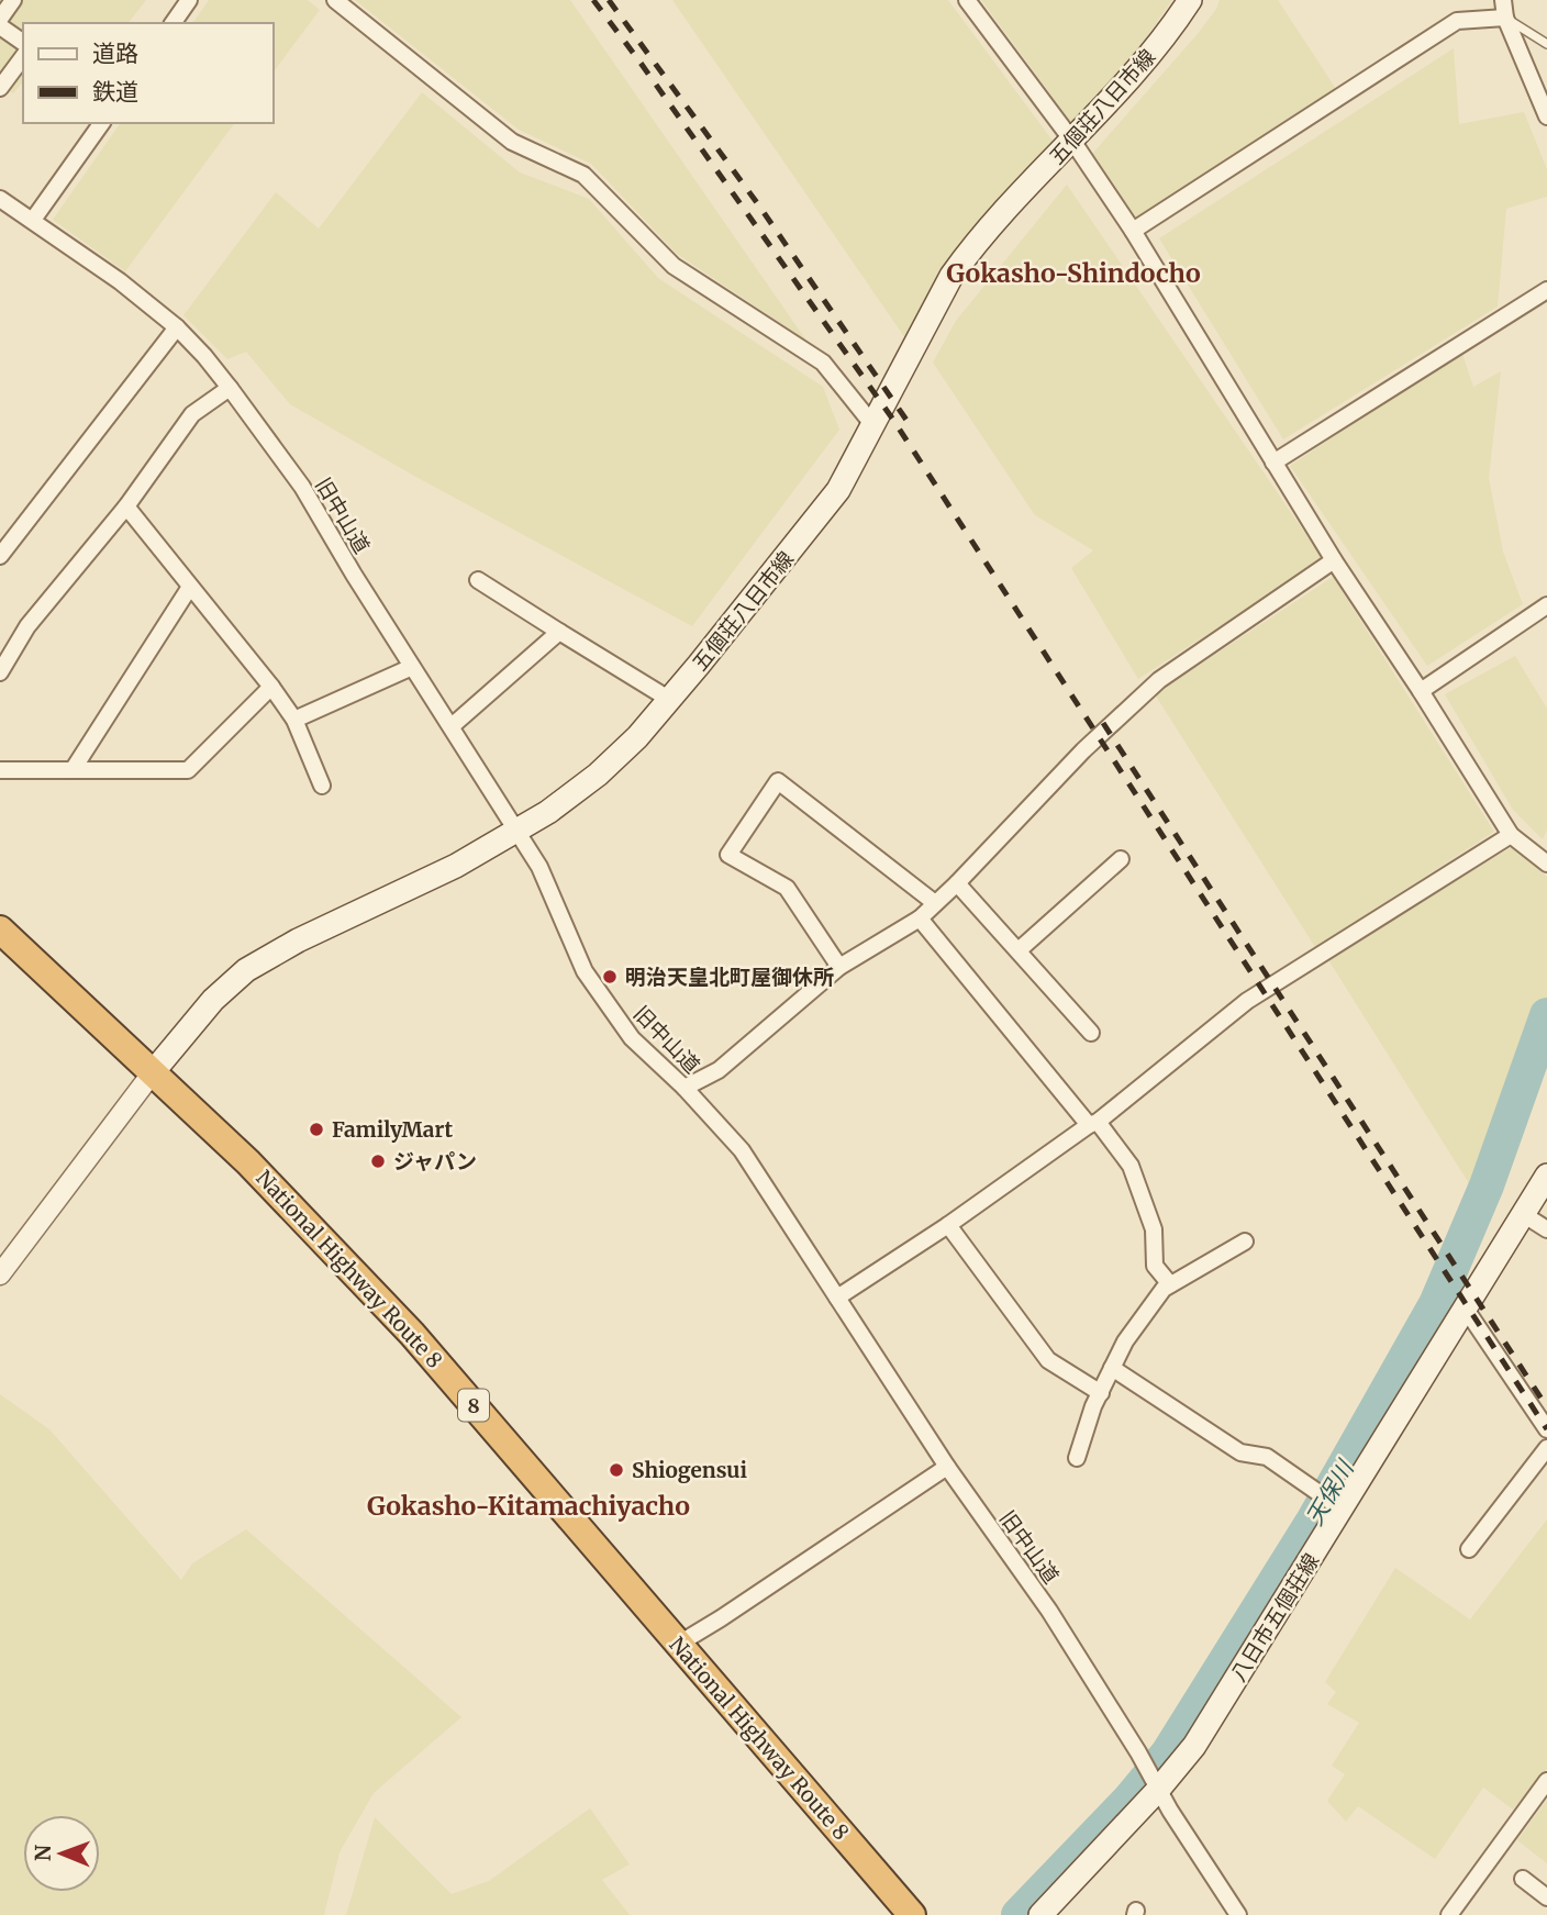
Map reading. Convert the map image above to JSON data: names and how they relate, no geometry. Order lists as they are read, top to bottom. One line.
{"streets":{"highway":["National Highway Route 8","8"],"main road":["五個荘八日市線","八日市五個荘線"],"street":["旧中山道"]},"crossings":[["五個荘八日市線","旧中山道"],["五個荘八日市線","National Highway Route 8"],["旧中山道","八日市五個荘線"]],"districts":["Gokasho-Shindocho","Gokasho-Kitamachiyacho"],"water":["天保川"],"places":["明治天皇北町屋御休所","FamilyMart","ジャパン","Shiogensui"],"legend":["道路","鉄道"],"north":"left"}
